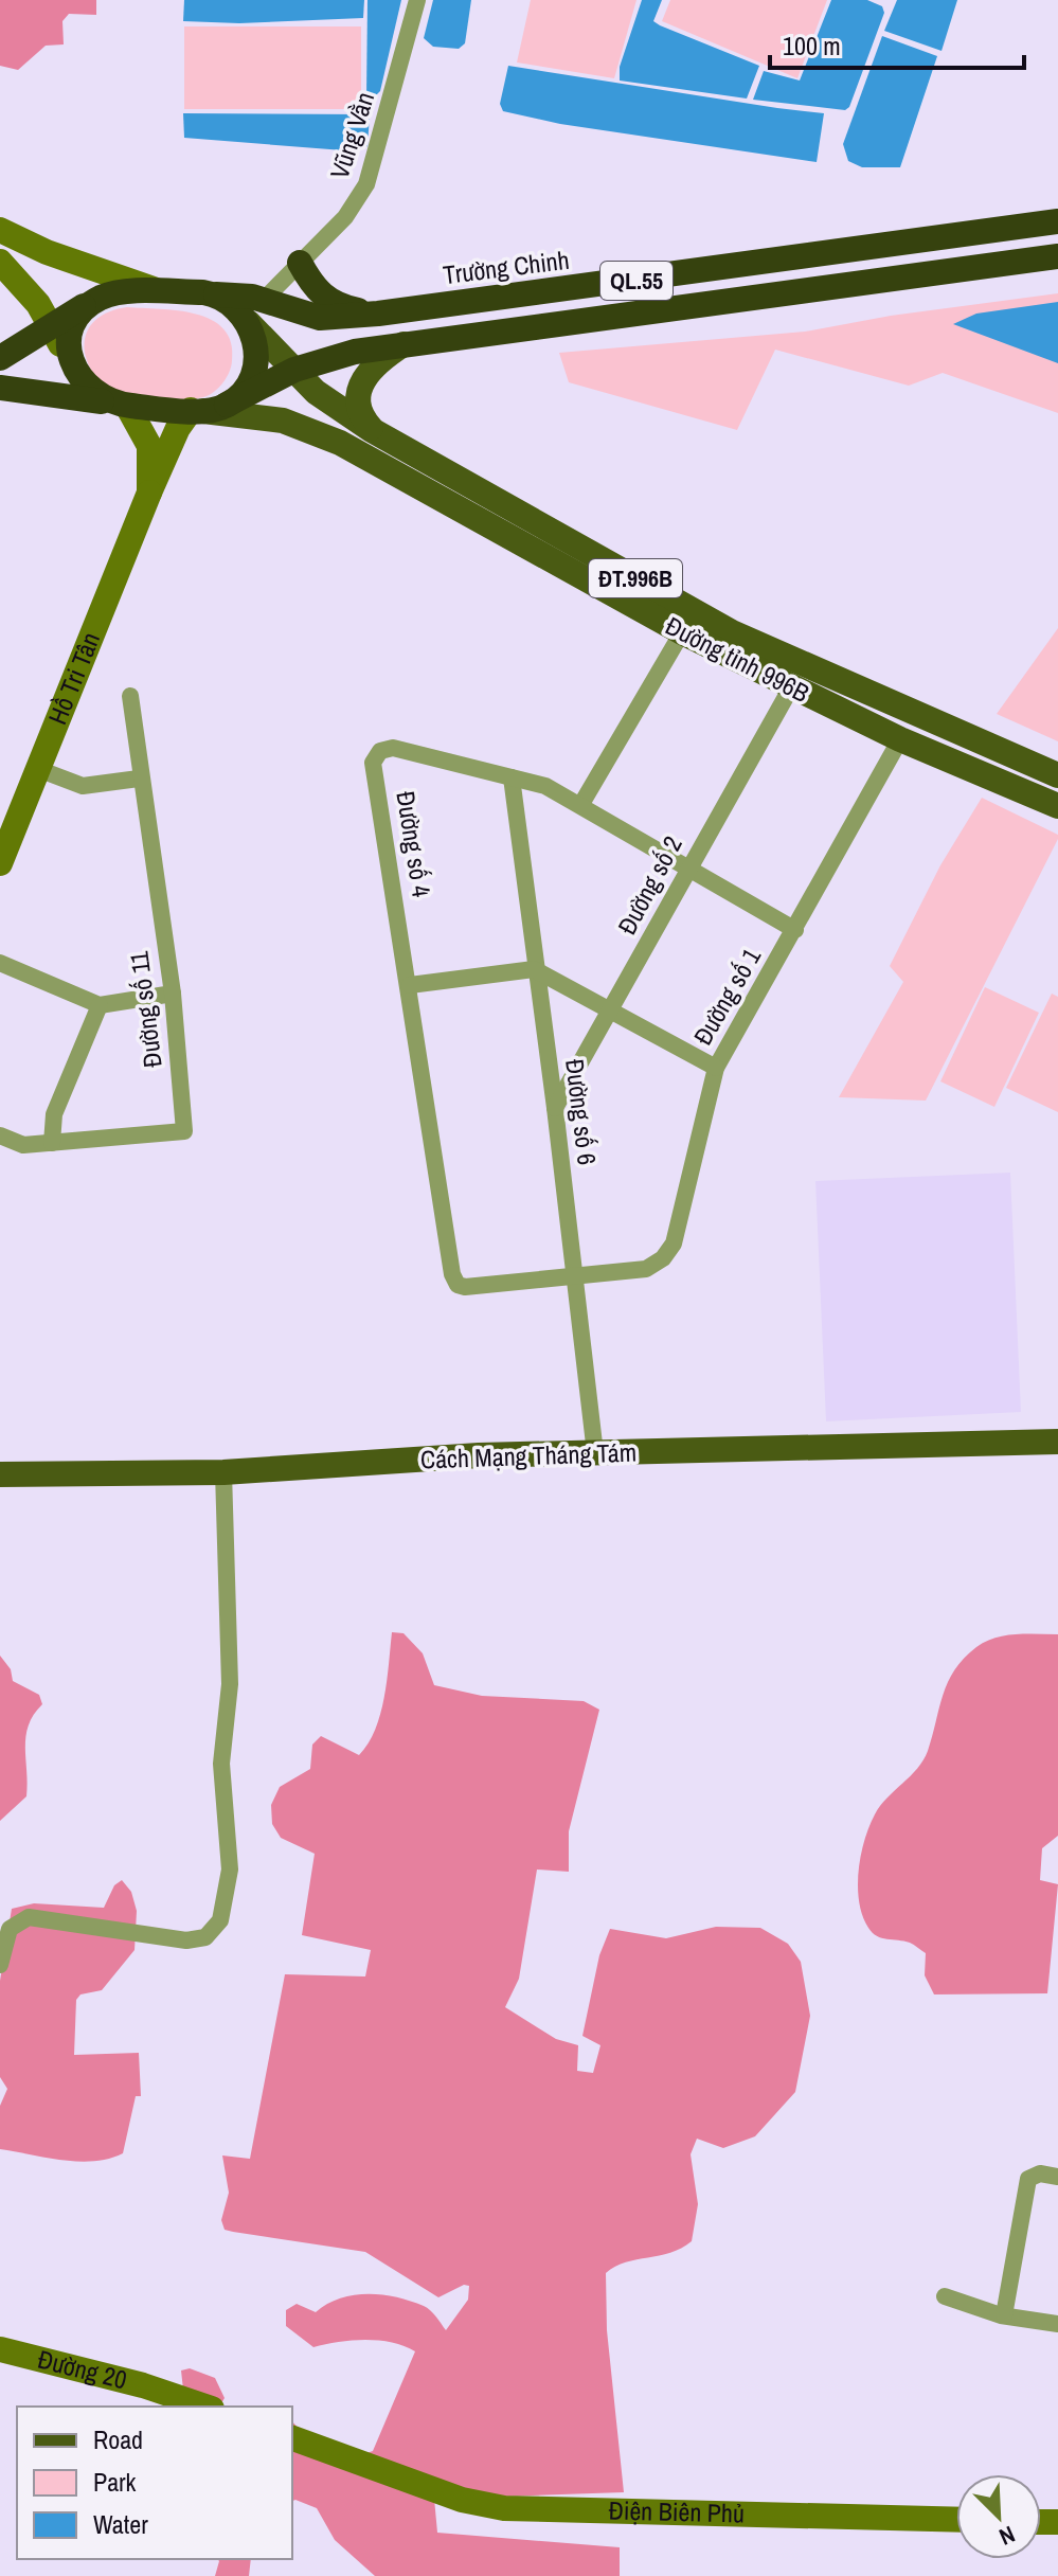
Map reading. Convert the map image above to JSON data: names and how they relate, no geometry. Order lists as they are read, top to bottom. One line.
{"streets":{"highway":["Trường Chinh","QL.55"],"main road":["ĐT.996B","Đường tỉnh 996B","Cách Mạng Tháng Tám"],"street":["Vũng Vằn","Hồ Tri Tân","Đường số 4","Đường số 2","Đường số 1","Đường số 11","Đường số 6","Đường 20","Điện Biên Phủ"]},"crossings":[["Vũng Vằn","Trường Chinh"],["Vũng Vằn","QL.55"],["Vũng Vằn","Đường tỉnh 996B"],["Vũng Vằn","Hồ Tri Tân"],["Trường Chinh","QL.55"],["Trường Chinh","Đường tỉnh 996B"],["Trường Chinh","Hồ Tri Tân"],["QL.55","Đường tỉnh 996B"],["QL.55","Hồ Tri Tân"],["Đường tỉnh 996B","Hồ Tri Tân"],["Đường tỉnh 996B","Đường số 2"],["Đường tỉnh 996B","Đường số 1"],["Đường số 4","Đường số 2"],["Đường số 4","Đường số 1"],["Đường số 4","Đường số 6"],["Đường số 2","Đường số 6"],["Đường số 1","Đường số 6"],["Đường số 6","Cách Mạng Tháng Tám"]],"legend":["Road","Park","Water"],"scale_bar":"100 m","north":"bottom right"}
